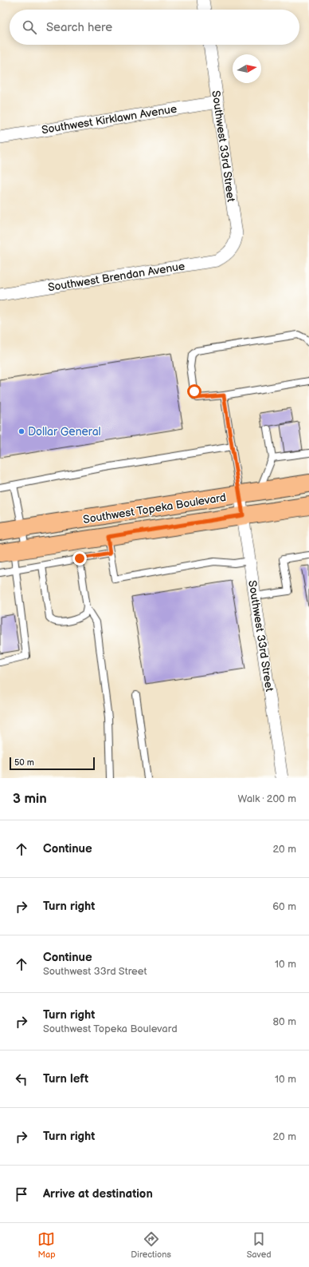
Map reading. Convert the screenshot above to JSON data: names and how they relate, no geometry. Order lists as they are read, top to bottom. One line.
{"streets":{"main road":["Southwest Topeka Boulevard"],"street":["Southwest Kirklawn Avenue","Southwest 33rd Street","Southwest Brendan Avenue"]},"crossings":[["Southwest Kirklawn Avenue","Southwest 33rd Street"],["Southwest 33rd Street","Southwest Brendan Avenue"],["Southwest 33rd Street","Southwest Topeka Boulevard"]],"places":["Dollar General"],"scale_bar":"50 m","north":"right","page":{"search":"Search here","scale":"50 m","heading":["3 min","Walk · 200 m"],"list":[["Continue","20 m"],["Turn right","60 m"],["Continue","Southwest 33rd Street","10 m"],["Turn right","Southwest Topeka Boulevard","80 m"],["Turn left","10 m"],["Turn right","20 m"],"Arrive at destination"],"nav":["Map","Directions","Saved"]}}
